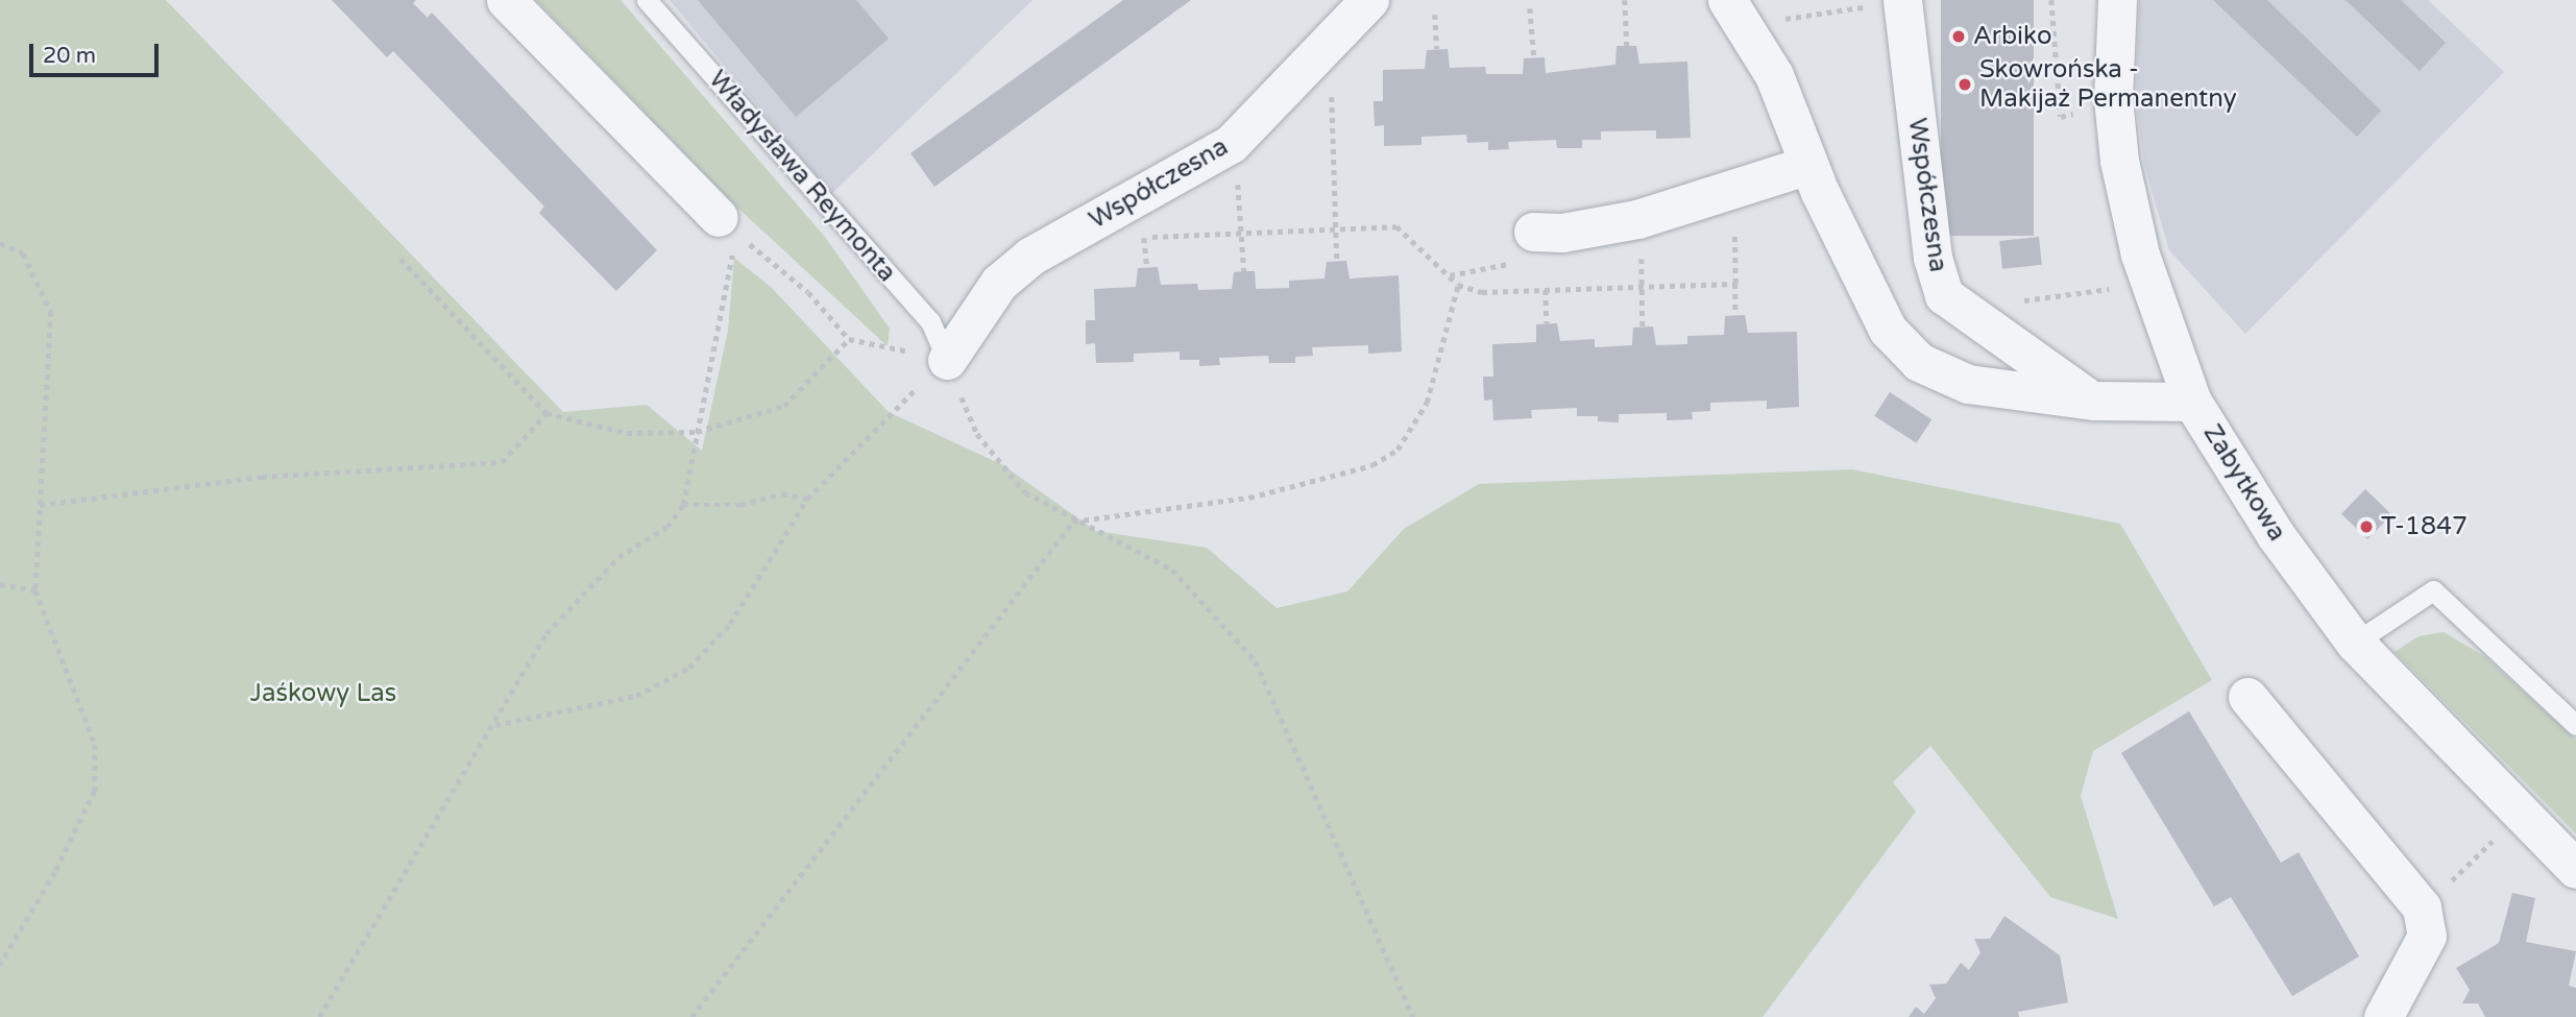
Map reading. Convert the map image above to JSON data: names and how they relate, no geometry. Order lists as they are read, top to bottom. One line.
{"streets":{"street":["Współczesna","Zabytkowa"],"lane":["Władysława Reymonta"]},"crossings":[["Władysława Reymonta","Współczesna"]],"parks":["Jaśkowy Las"],"places":["Arbiko","Skowrońska - Makijaż Permanentny","T-1847"],"scale_bar":"20 m"}
